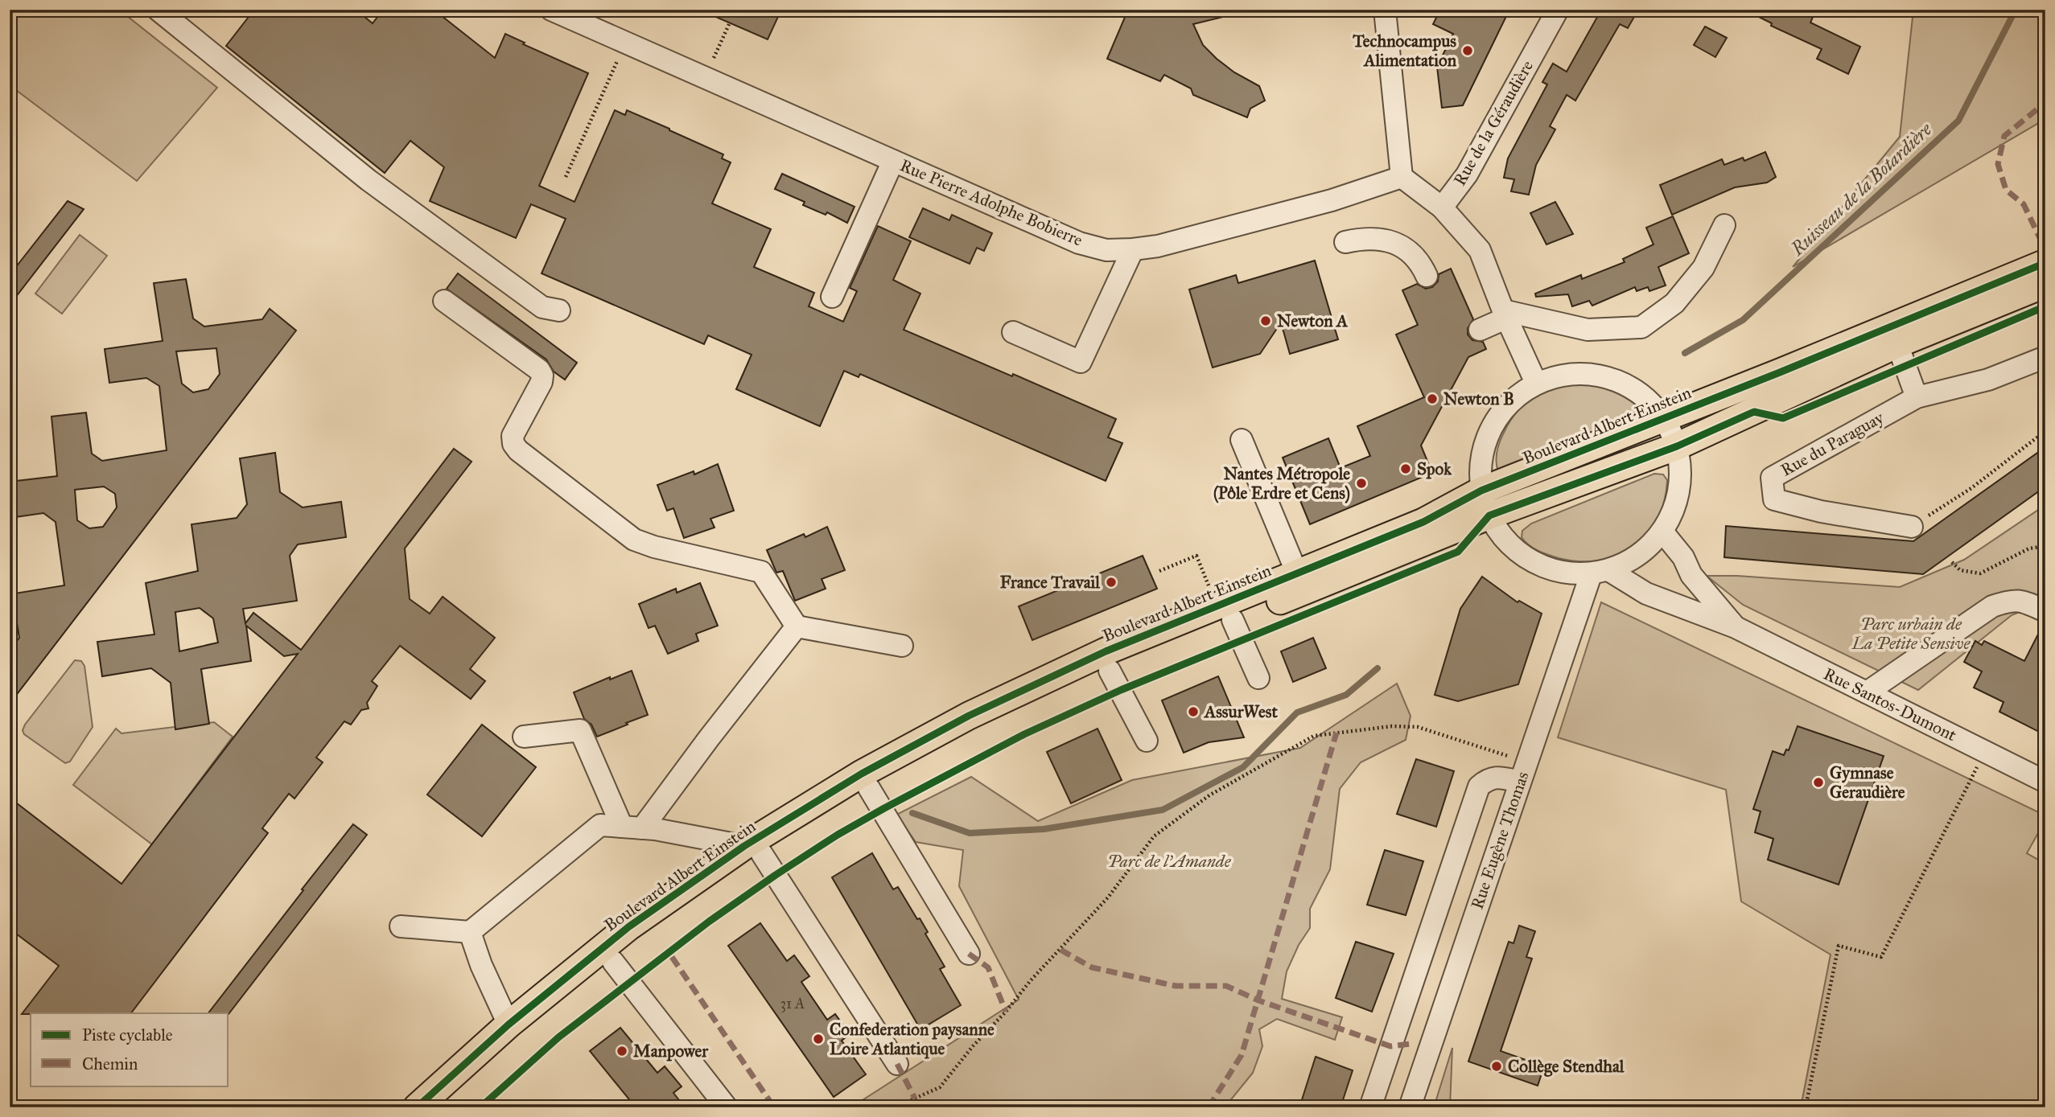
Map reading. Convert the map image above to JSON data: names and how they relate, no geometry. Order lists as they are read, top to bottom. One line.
{"streets":{"main road":["Boulevard Albert Einstein"],"street":["Rue de la Géraudière","Rue Pierre Adolphe Bobierre","Rue du Paraguay","Rue Santos-Dumont","Rue Eugène Thomas"]},"crossings":[["Rue Santos-Dumont","Rue Eugène Thomas"]],"water":["Ruisseau de la Botardière"],"parks":["Parc urbain de La Petite Sensive","Parc de l'Amande"],"places":["Technocampus Alimentation","Newton A","Newton B","Spok","Nantes Métropole (Pôle Erdre et Cens)","France Travail","AssurWest","Gymnase Geraudière","Confederation paysanne Loire Atlantique","Manpower","Collège Stendhal"],"house_numbers":["31 A"],"legend":["Piste cyclable","Chemin"]}
